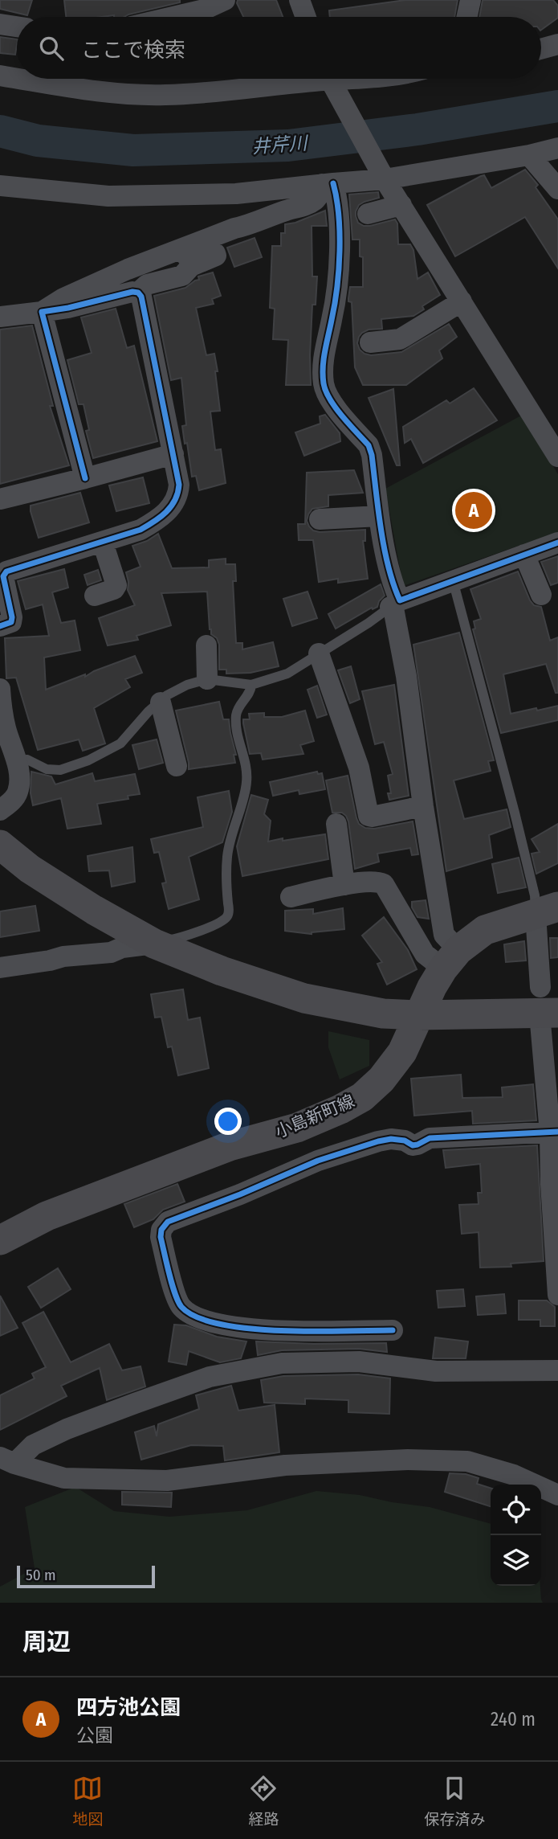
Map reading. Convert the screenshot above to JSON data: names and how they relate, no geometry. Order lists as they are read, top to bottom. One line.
{"streets":{"main road":["小島新町線"]},"water":["井芹川"],"scale_bar":"50 m","page":{"search":"ここで検索","pins":"A","scale":"50 m","heading":"周辺","list":[{"mark":"A","name":"四方池公園","note":"公園","value":"240 m"}],"nav":["地図","経路","保存済み"]}}
